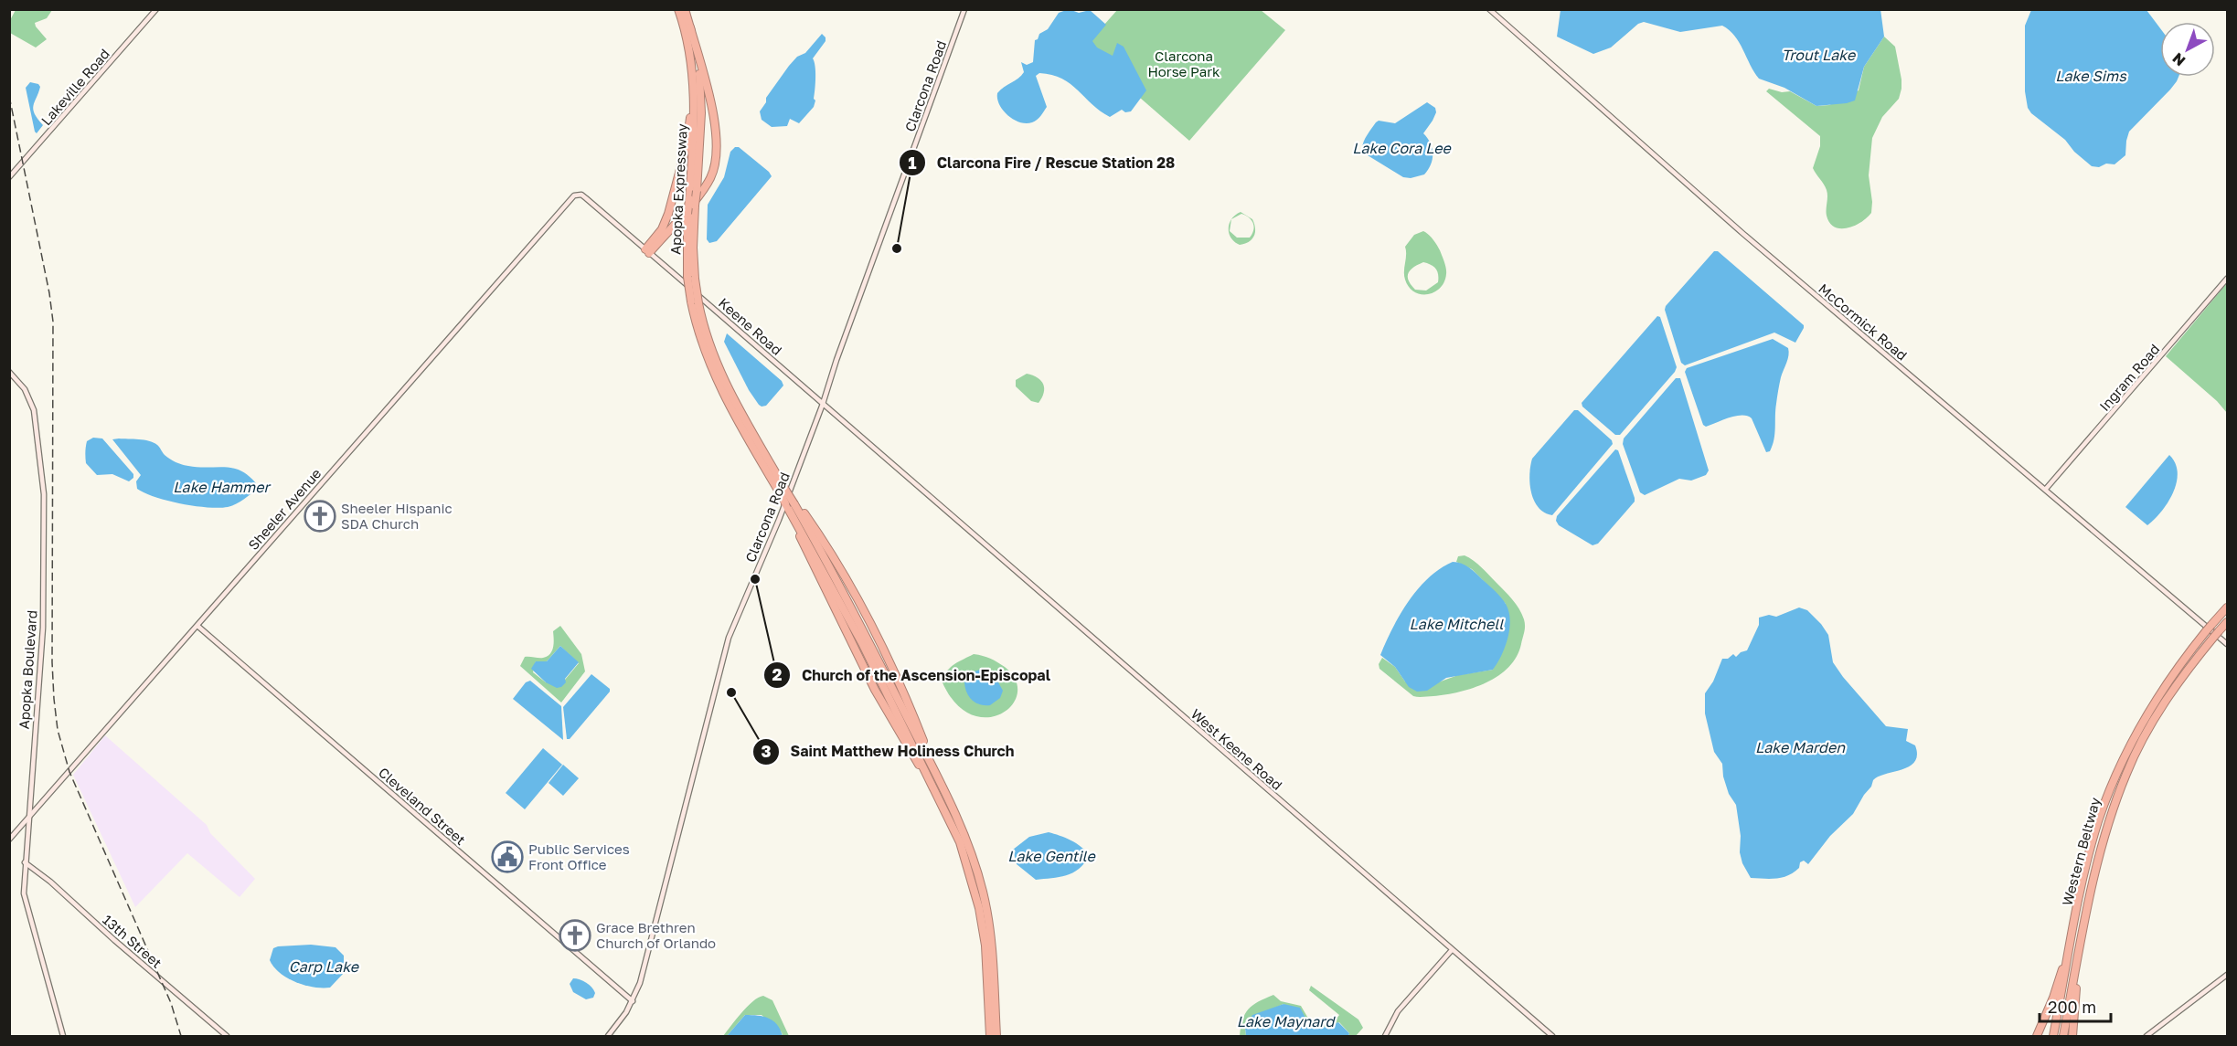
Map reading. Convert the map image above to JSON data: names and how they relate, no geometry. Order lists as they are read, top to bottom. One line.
{"streets":{"highway":["Apopka Expressway","Western Beltway"],"street":["Clarcona Road","Lakeville Road","McCormick Road","Keene Road","Ingram Road","Sheeler Avenue","Apopka Boulevard","West Keene Road","Cleveland Street","13th Street"]},"crossings":[["Clarcona Road","Keene Road"],["Clarcona Road","Cleveland Street"],["McCormick Road","Ingram Road"],["Keene Road","Sheeler Avenue"],["Keene Road","West Keene Road"],["Sheeler Avenue","Apopka Boulevard"],["Sheeler Avenue","Cleveland Street"],["Apopka Boulevard","13th Street"]],"water":["Trout Lake","Lake Sims","Lake Cora Lee","Lake Hammer","Lake Mitchell","Lake Marden","Lake Gentile","Carp Lake","Lake Maynard"],"parks":["Clarcona Horse Park"],"places":{"other":["Clarcona Fire / Rescue Station 28","Church of the Ascension-Episcopal","Saint Matthew Holiness Church"],"church":["Sheeler Hispanic SDA Church","Grace Brethren Church of Orlando"],"public building":["Public Services Front Office"]},"scale_bar":"200 m","north":"bottom left"}
